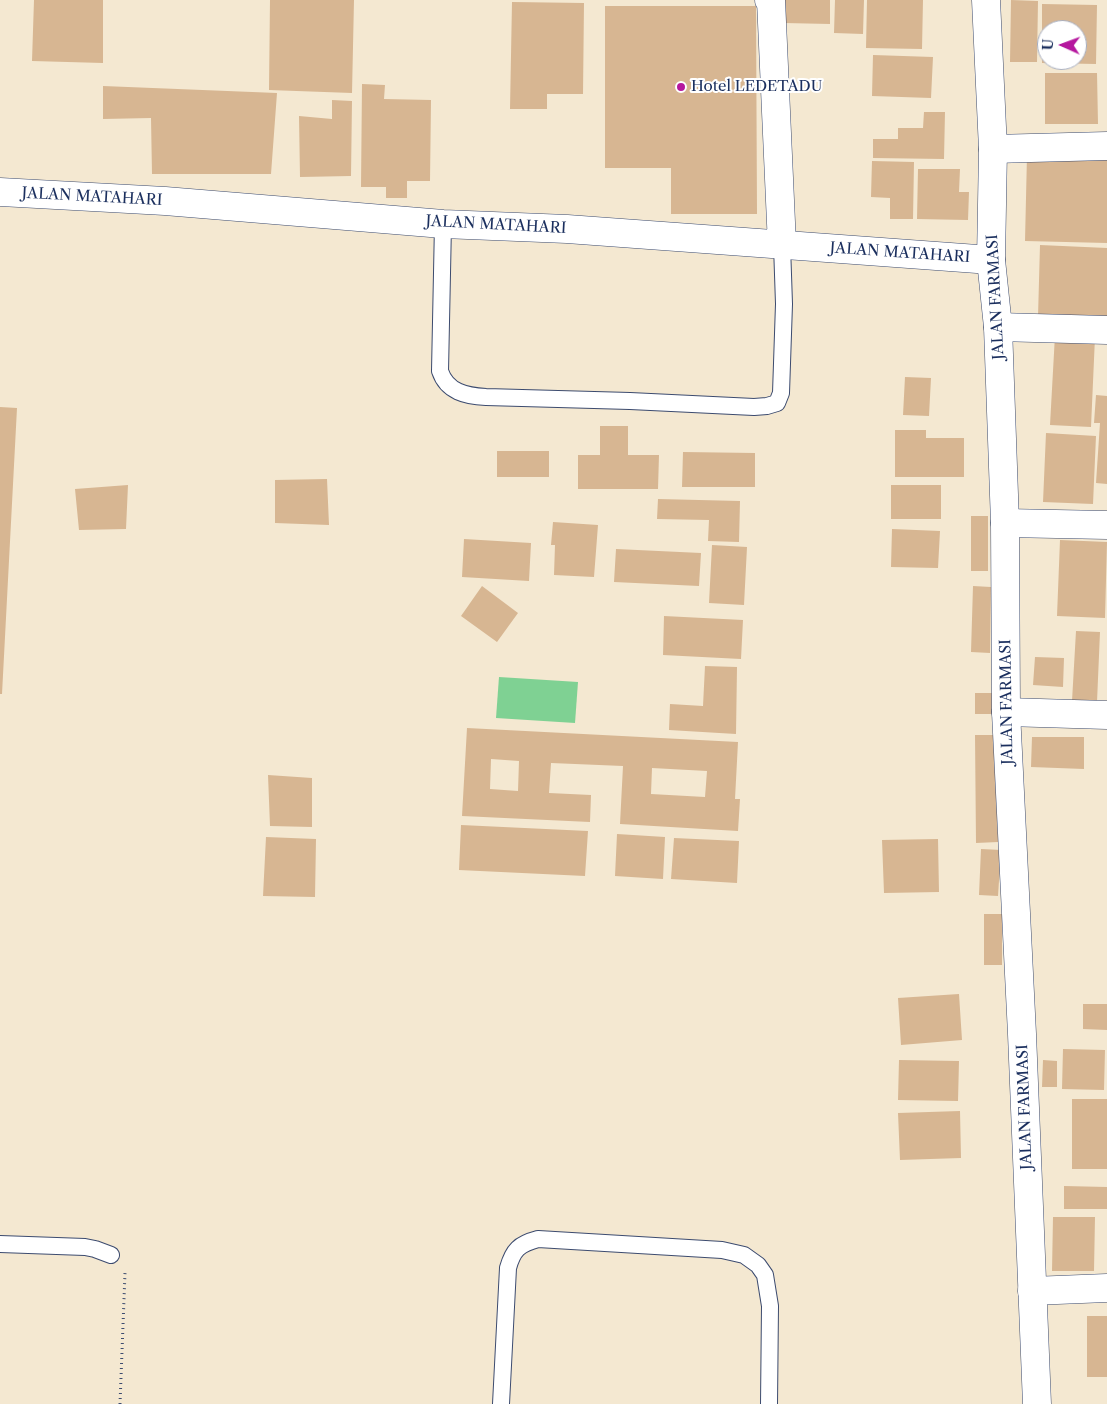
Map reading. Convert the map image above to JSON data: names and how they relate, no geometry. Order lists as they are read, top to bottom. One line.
{"streets":{"street":["JALAN MATAHARI","JALAN FARMASI"]},"crossings":[["JALAN MATAHARI","JALAN FARMASI"]],"places":["Hotel LEDETADU"],"north":"left"}
